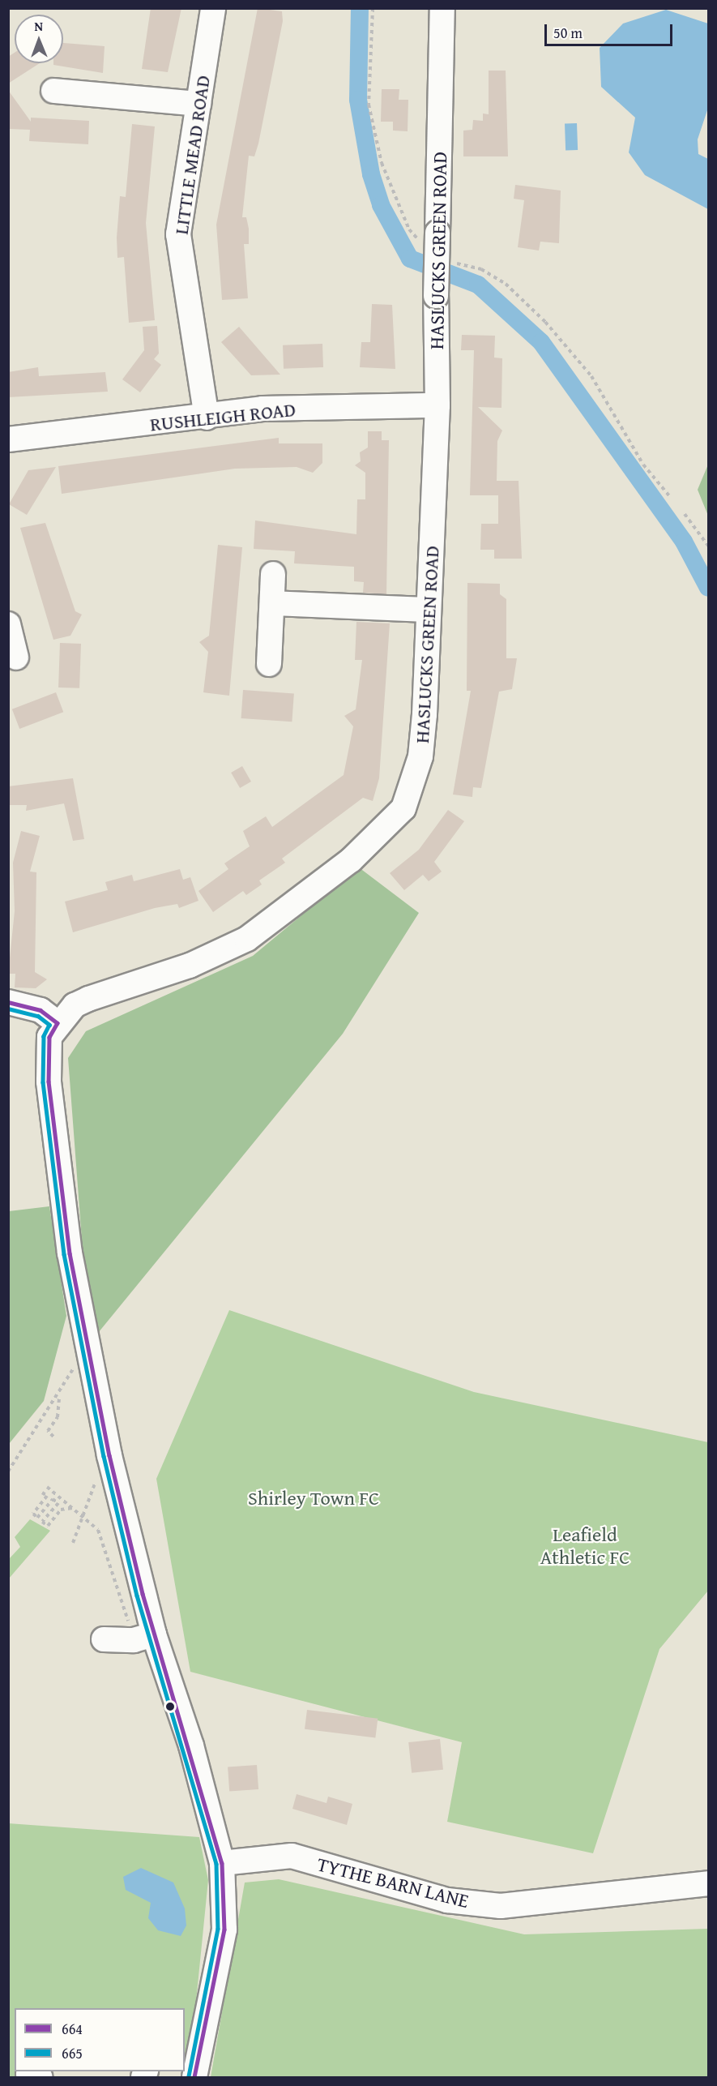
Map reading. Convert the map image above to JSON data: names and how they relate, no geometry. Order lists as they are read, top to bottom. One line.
{"streets":{"street":["LITTLE MEAD ROAD","HASLUCKS GREEN ROAD","RUSHLEIGH ROAD","TYTHE BARN LANE"]},"crossings":[["LITTLE MEAD ROAD","RUSHLEIGH ROAD"],["HASLUCKS GREEN ROAD","RUSHLEIGH ROAD"]],"parks":["Shirley Town FC","Leafield Athletic FC"],"lines":["transit line 664","transit line 665"],"legend":["664","665"],"scale_bar":"50 m","north":"top"}
